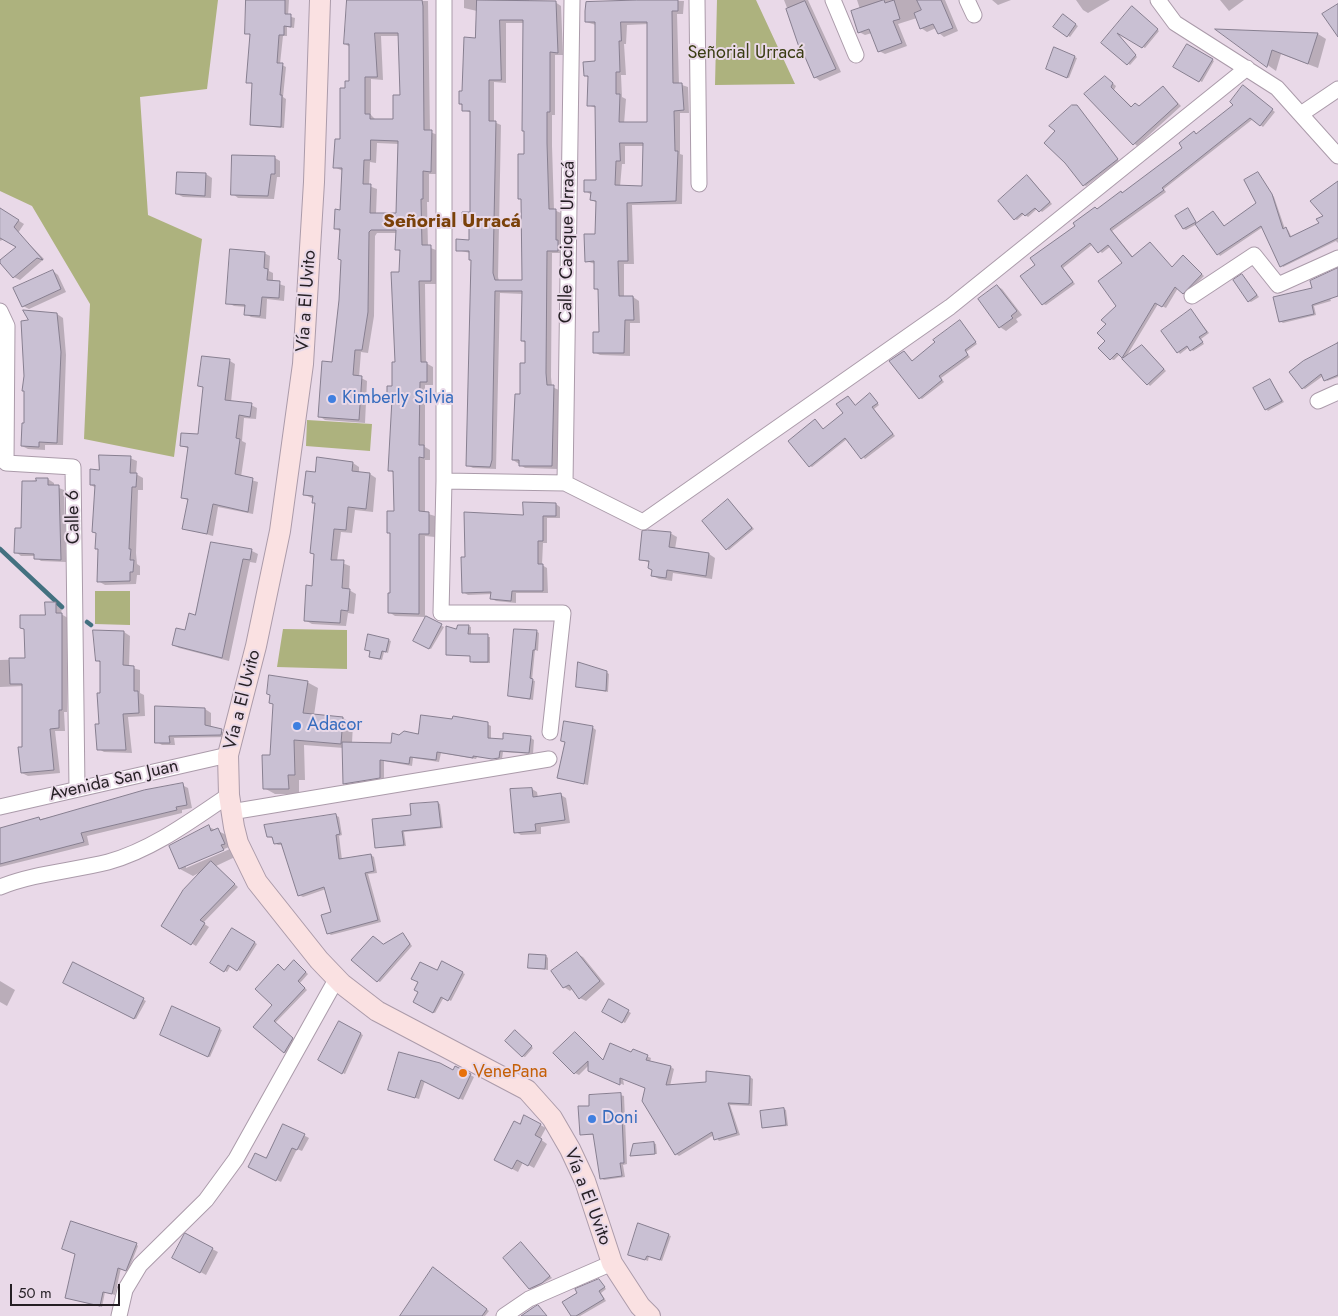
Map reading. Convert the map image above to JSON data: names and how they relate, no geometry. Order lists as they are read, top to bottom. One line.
{"streets":{"street":["Calle Cacique Urracá","Vía a El Uvito","Calle 6","Avenida San Juan"]},"crossings":[["Vía a El Uvito","Avenida San Juan"],["Calle 6","Avenida San Juan"]],"districts":["Señorial Urracá"],"parks":["Señorial Urracá"],"places":["Kimberly Silvia","Adacor","VenePana","Doni"],"scale_bar":"50 m"}
